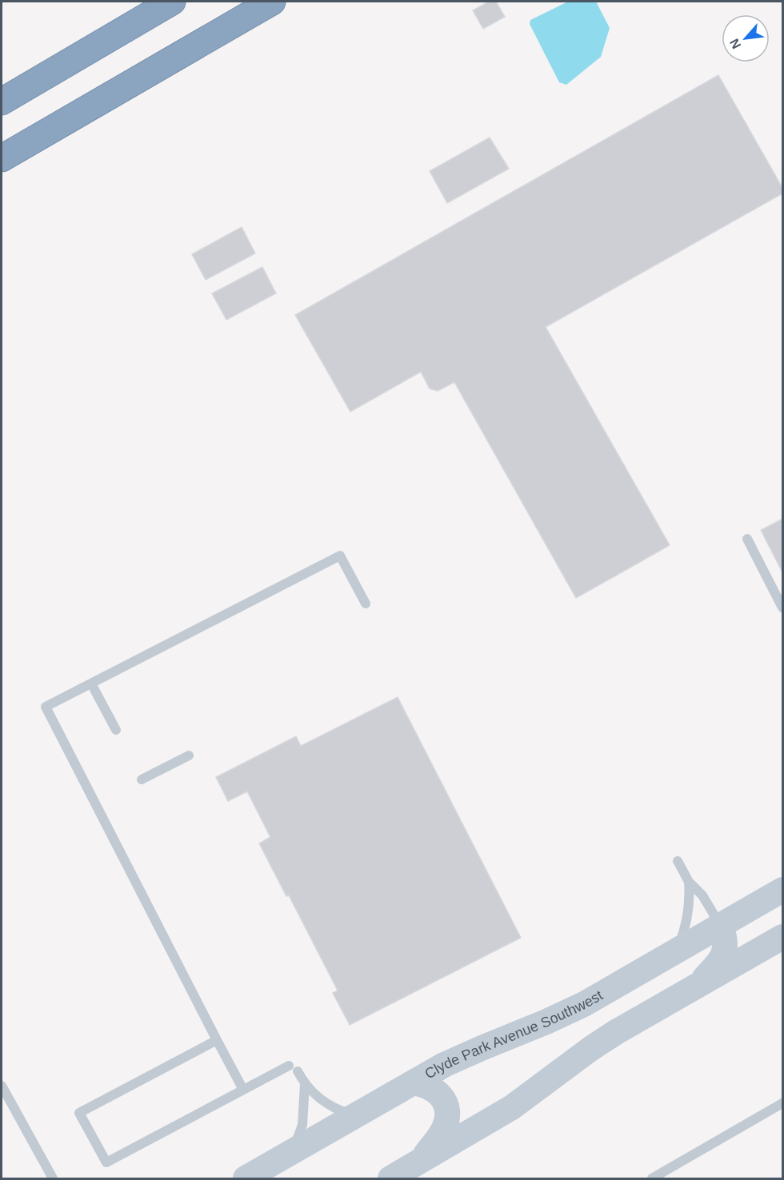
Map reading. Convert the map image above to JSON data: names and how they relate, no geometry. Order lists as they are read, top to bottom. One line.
{"streets":{"main road":["Clyde Park Avenue Southwest"]},"north":"bottom left"}
